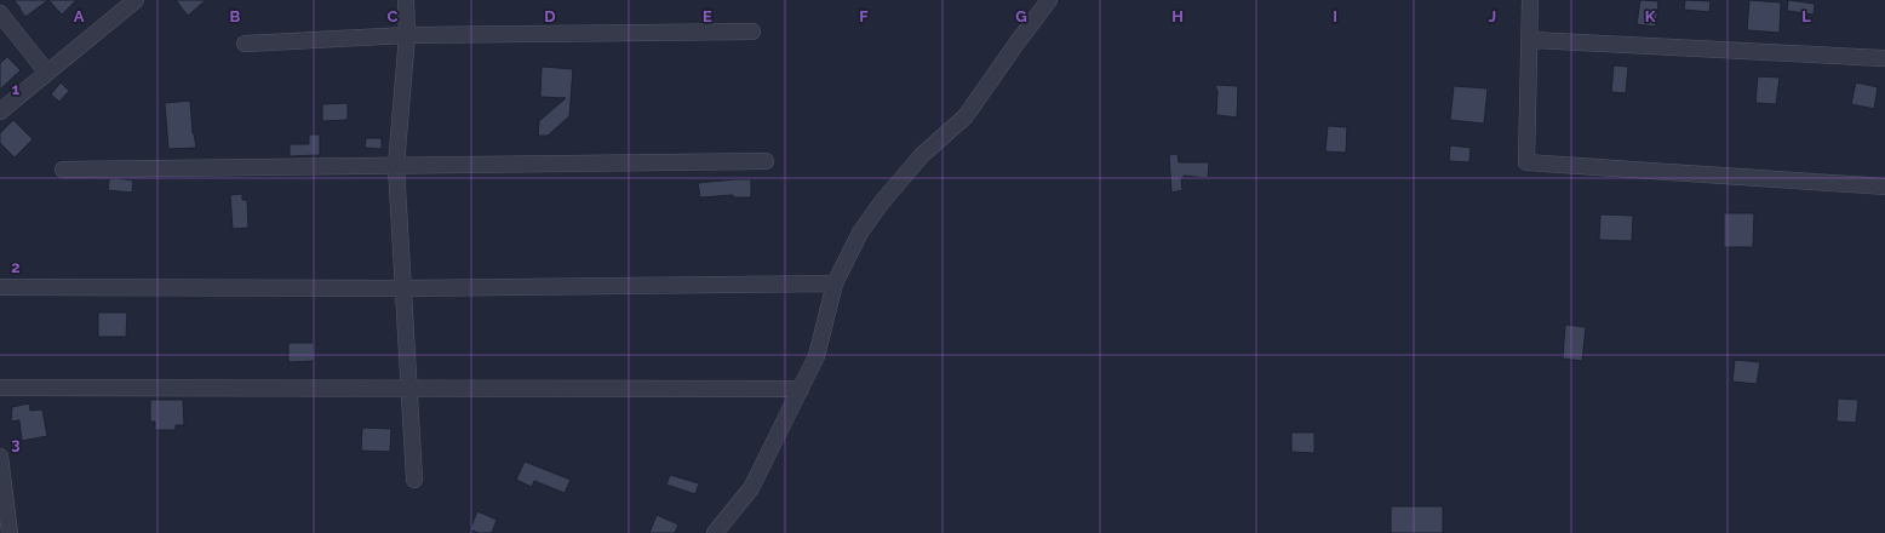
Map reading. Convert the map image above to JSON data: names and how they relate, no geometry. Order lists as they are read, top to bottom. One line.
{"grid":{"columns":["A","B","C","D","E","F","G","H","I","J","K","L"],"rows":["1","2","3"]}}
